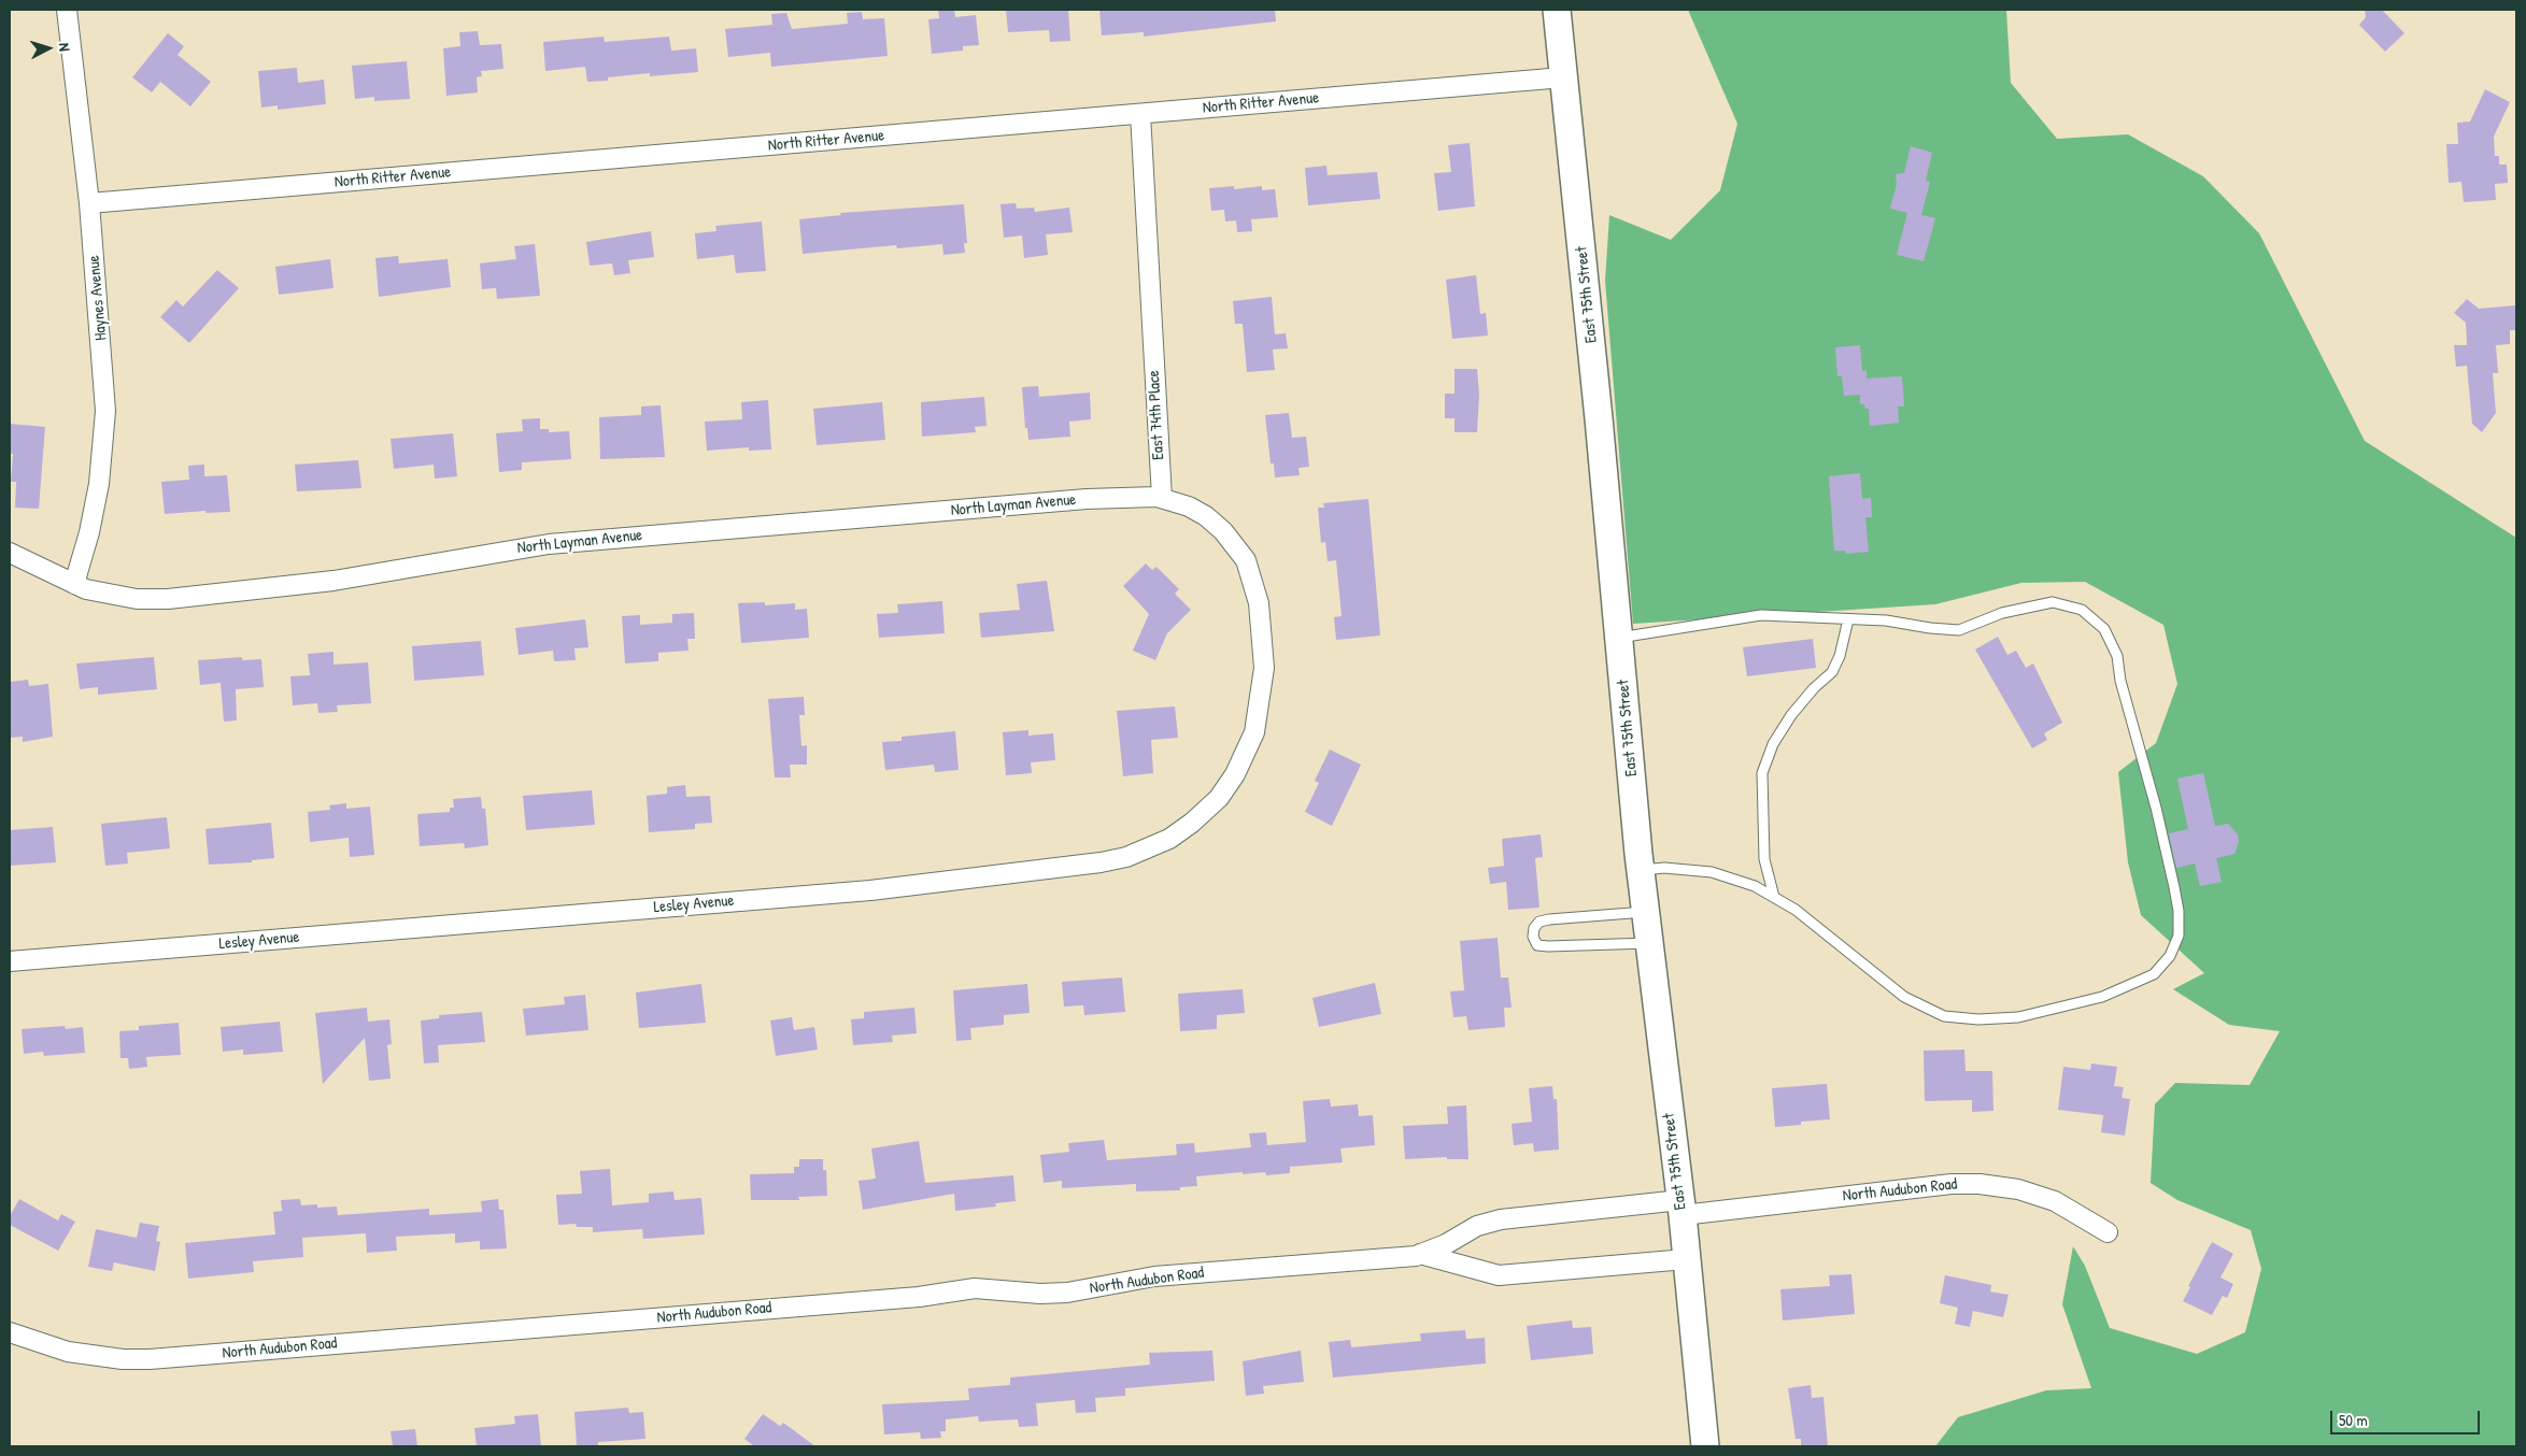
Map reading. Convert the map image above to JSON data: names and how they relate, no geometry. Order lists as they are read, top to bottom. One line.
{"streets":{"street":["North Ritter Avenue","East 75th Street","Haynes Avenue","East 74th Place","North Layman Avenue","Lesley Avenue","North Audubon Road"]},"crossings":[["North Ritter Avenue","East 75th Street"],["North Ritter Avenue","Haynes Avenue"],["North Ritter Avenue","East 74th Place"],["East 75th Street","North Audubon Road"],["Haynes Avenue","North Layman Avenue"],["East 74th Place","North Layman Avenue"],["East 74th Place","Lesley Avenue"],["North Layman Avenue","Lesley Avenue"]],"scale_bar":"50 m","north":"right"}
